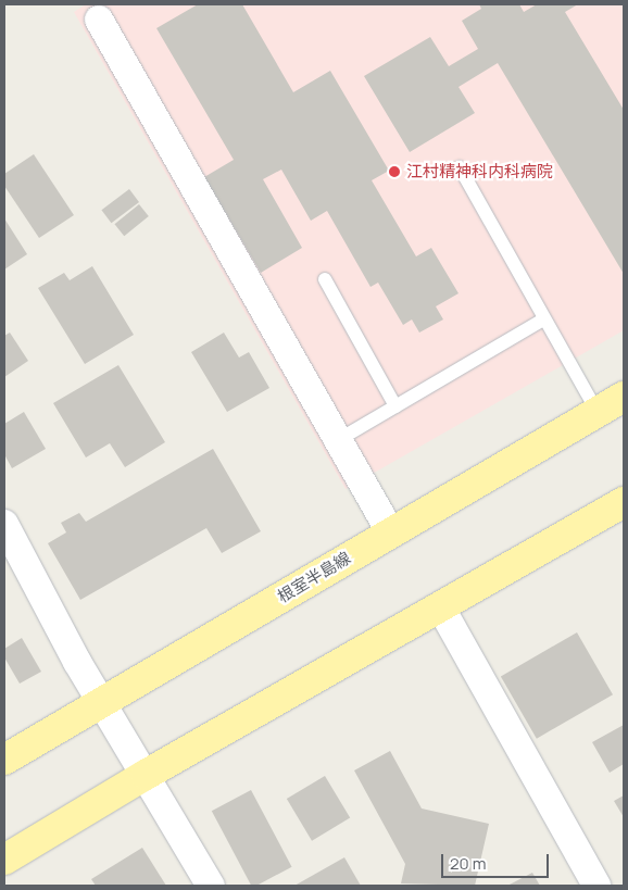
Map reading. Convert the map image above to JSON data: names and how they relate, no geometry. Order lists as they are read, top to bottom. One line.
{"streets":{"main road":["根室半島線"]},"places":["江村精神科内科病院"],"scale_bar":"20 m"}
